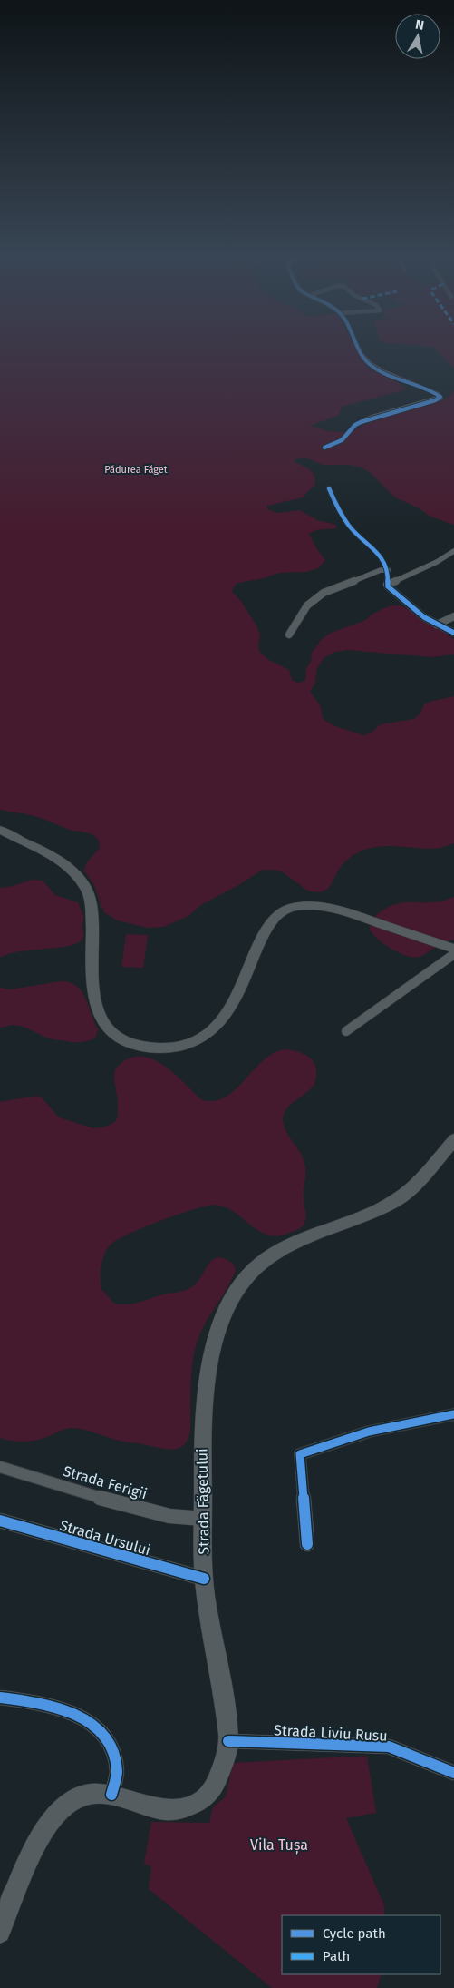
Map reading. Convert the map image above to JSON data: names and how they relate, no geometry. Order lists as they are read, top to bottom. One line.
{"streets":{"main road":["Strada Făgetului"],"street":["Strada Ferigii","Strada Ursului","Strada Liviu Rusu"]},"crossings":[["Strada Ferigii","Strada Făgetului"],["Strada Făgetului","Strada Ursului"],["Strada Făgetului","Strada Liviu Rusu"]],"parks":["Pădurea Făget","Vila Tușa"],"legend":["Cycle path","Path"],"north":"top"}
